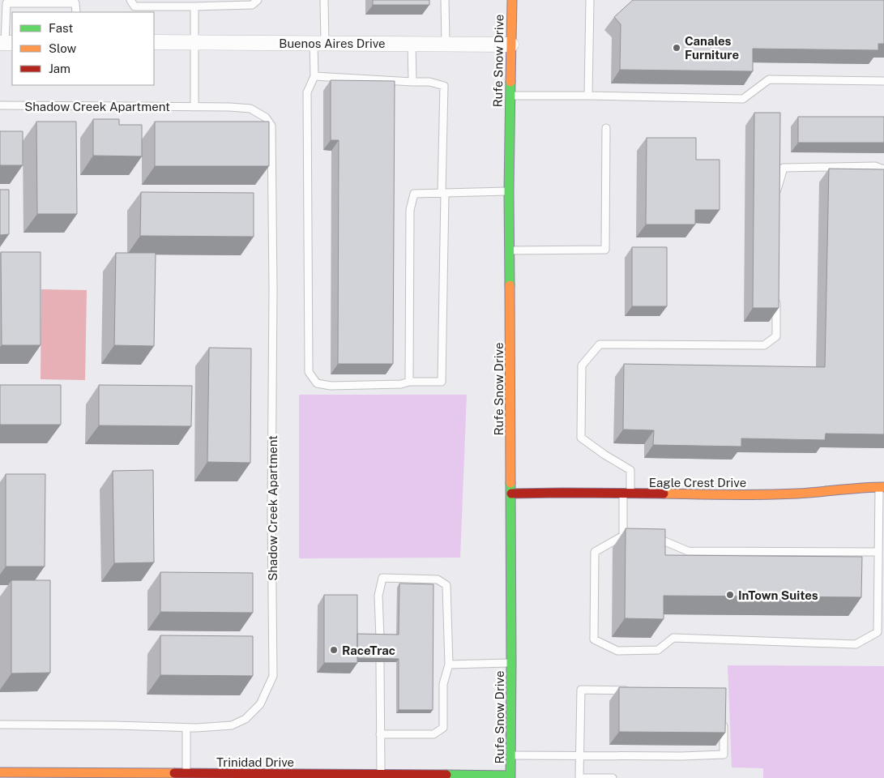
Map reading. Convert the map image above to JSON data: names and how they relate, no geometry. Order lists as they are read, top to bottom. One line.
{"streets":{"street":["Buenos Aires Drive","Rufe Snow Drive","Eagle Crest Drive","Trinidad Drive"],"lane":["Shadow Creek Apartment"]},"crossings":[["Buenos Aires Drive","Rufe Snow Drive"],["Rufe Snow Drive","Eagle Crest Drive"],["Rufe Snow Drive","Trinidad Drive"]],"places":["Canales Furniture","InTown Suites","RaceTrac"],"legend":["Fast","Slow","Jam"]}
